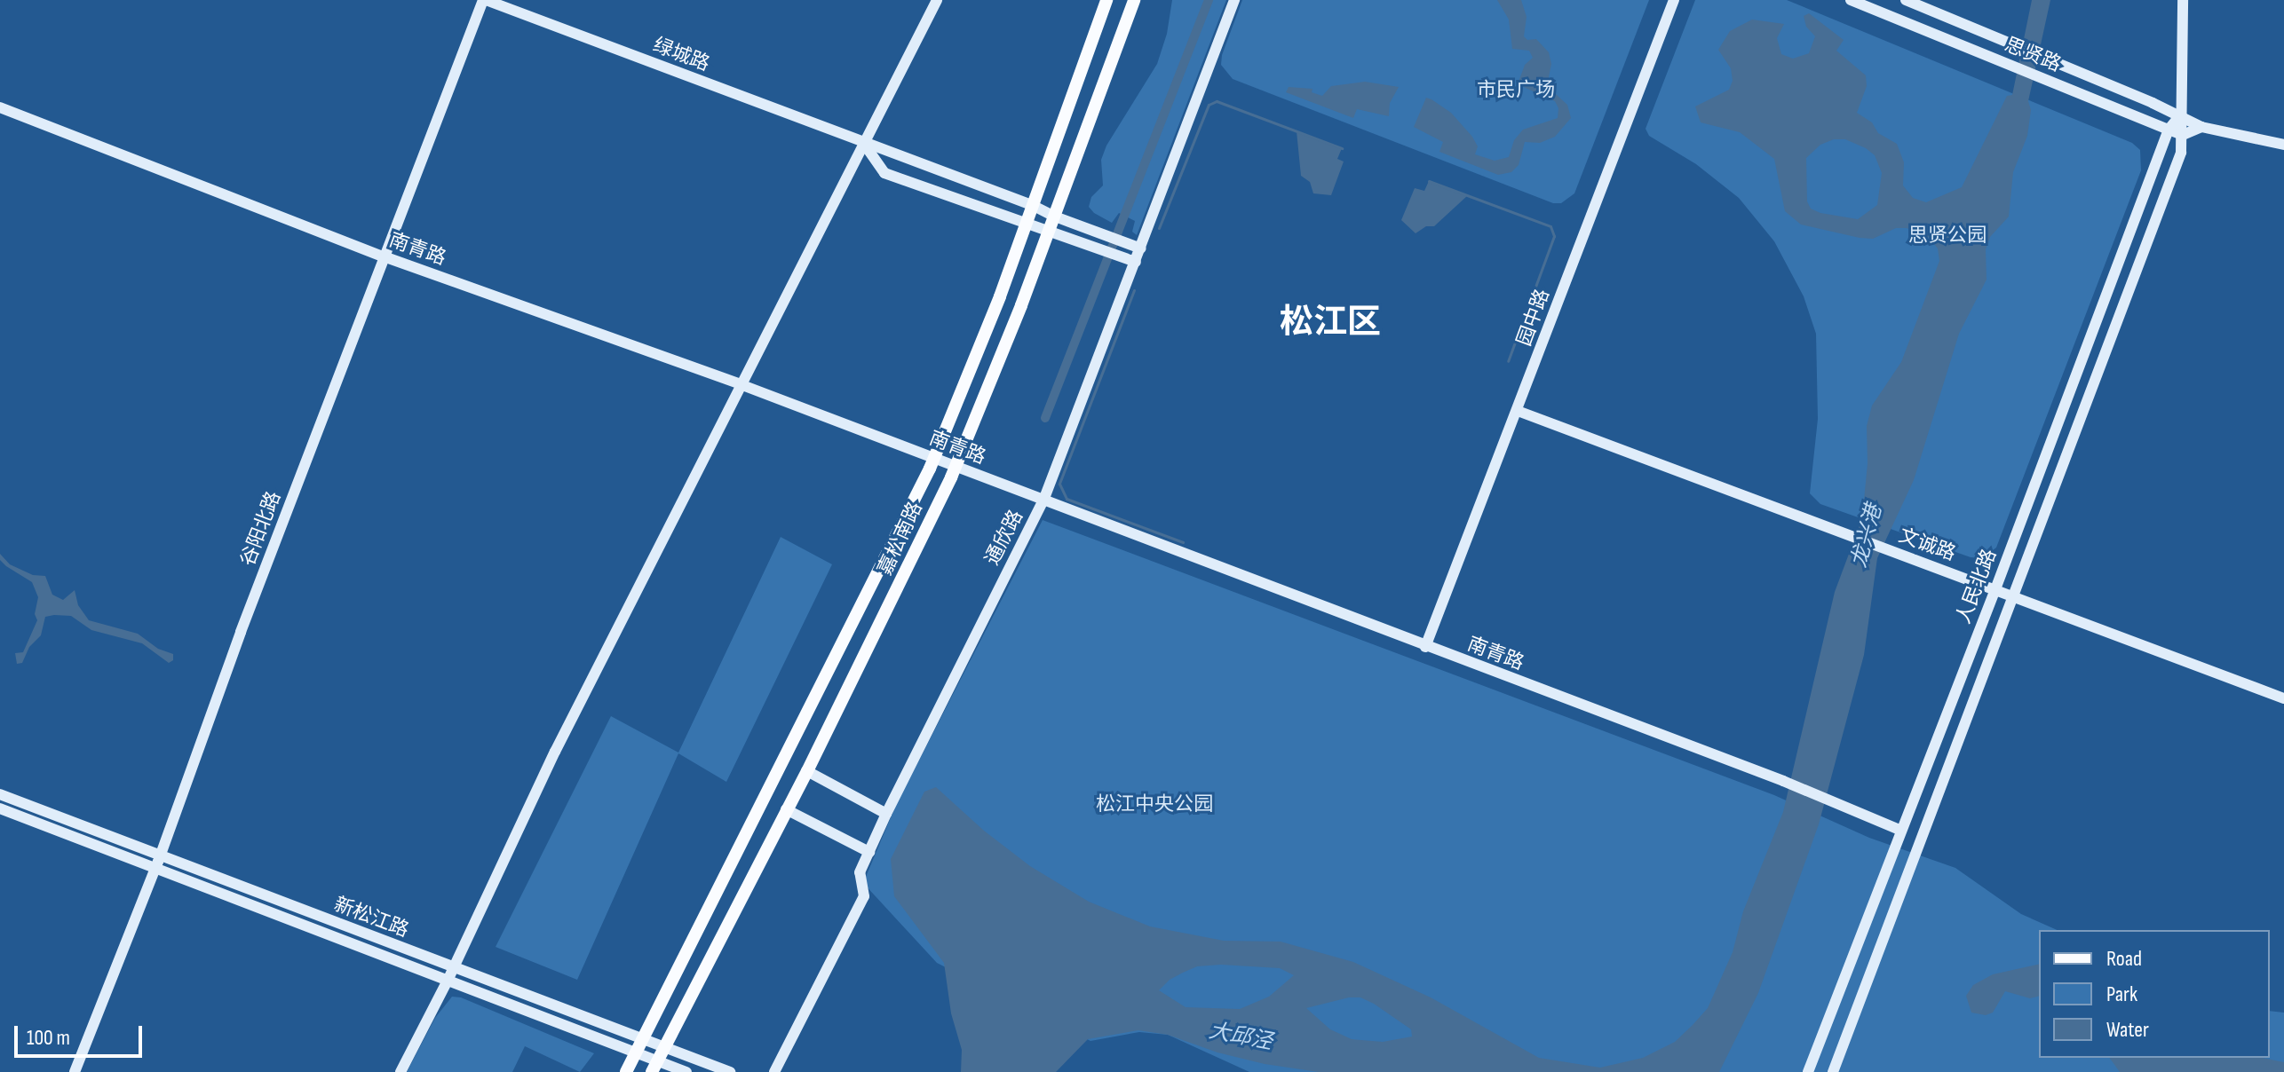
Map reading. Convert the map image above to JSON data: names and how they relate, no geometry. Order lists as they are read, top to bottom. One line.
{"streets":{"main road":["嘉松南路"],"street":["绿城路","思贤路","南青路","园中路","谷阳北路","通欣路","文诚路","人民北路","新松江路"]},"crossings":[["绿城路","谷阳北路"],["绿城路","通欣路"],["绿城路","嘉松南路"],["思贤路","人民北路"],["南青路","园中路"],["南青路","谷阳北路"],["南青路","通欣路"],["南青路","嘉松南路"],["南青路","人民北路"],["园中路","文诚路"],["谷阳北路","新松江路"],["嘉松南路","新松江路"],["文诚路","人民北路"]],"districts":["松江区"],"water":["龙兴港","大邱泾"],"parks":["市民广场","思贤公园","松江中央公园"],"legend":["Road","Park","Water"],"scale_bar":"100 m"}
